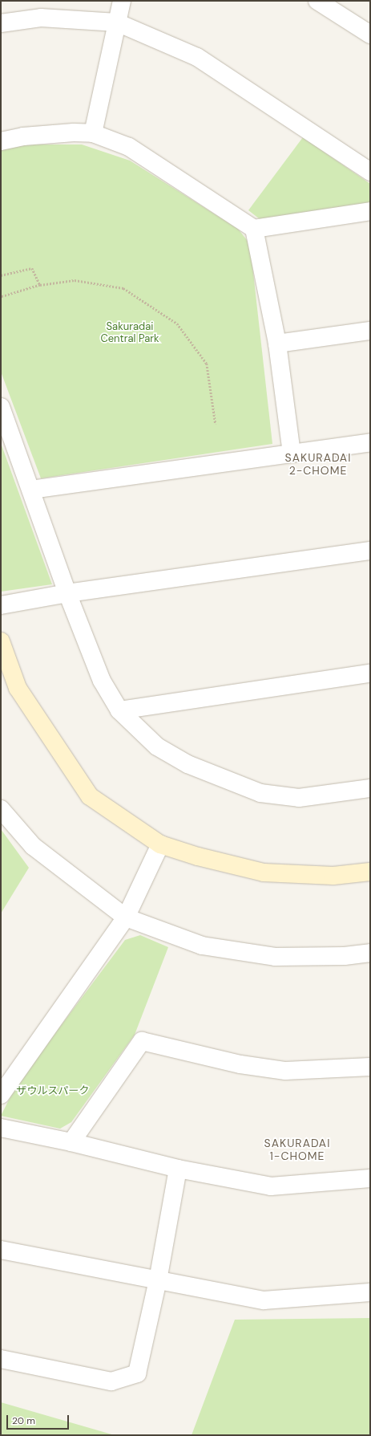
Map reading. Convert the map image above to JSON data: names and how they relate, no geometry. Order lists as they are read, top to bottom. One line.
{"districts":["SAKURADAI 2-CHOME","SAKURADAI 1-CHOME"],"parks":["Sakuradai Central Park","ザウルスパーク"],"scale_bar":"20 m"}
